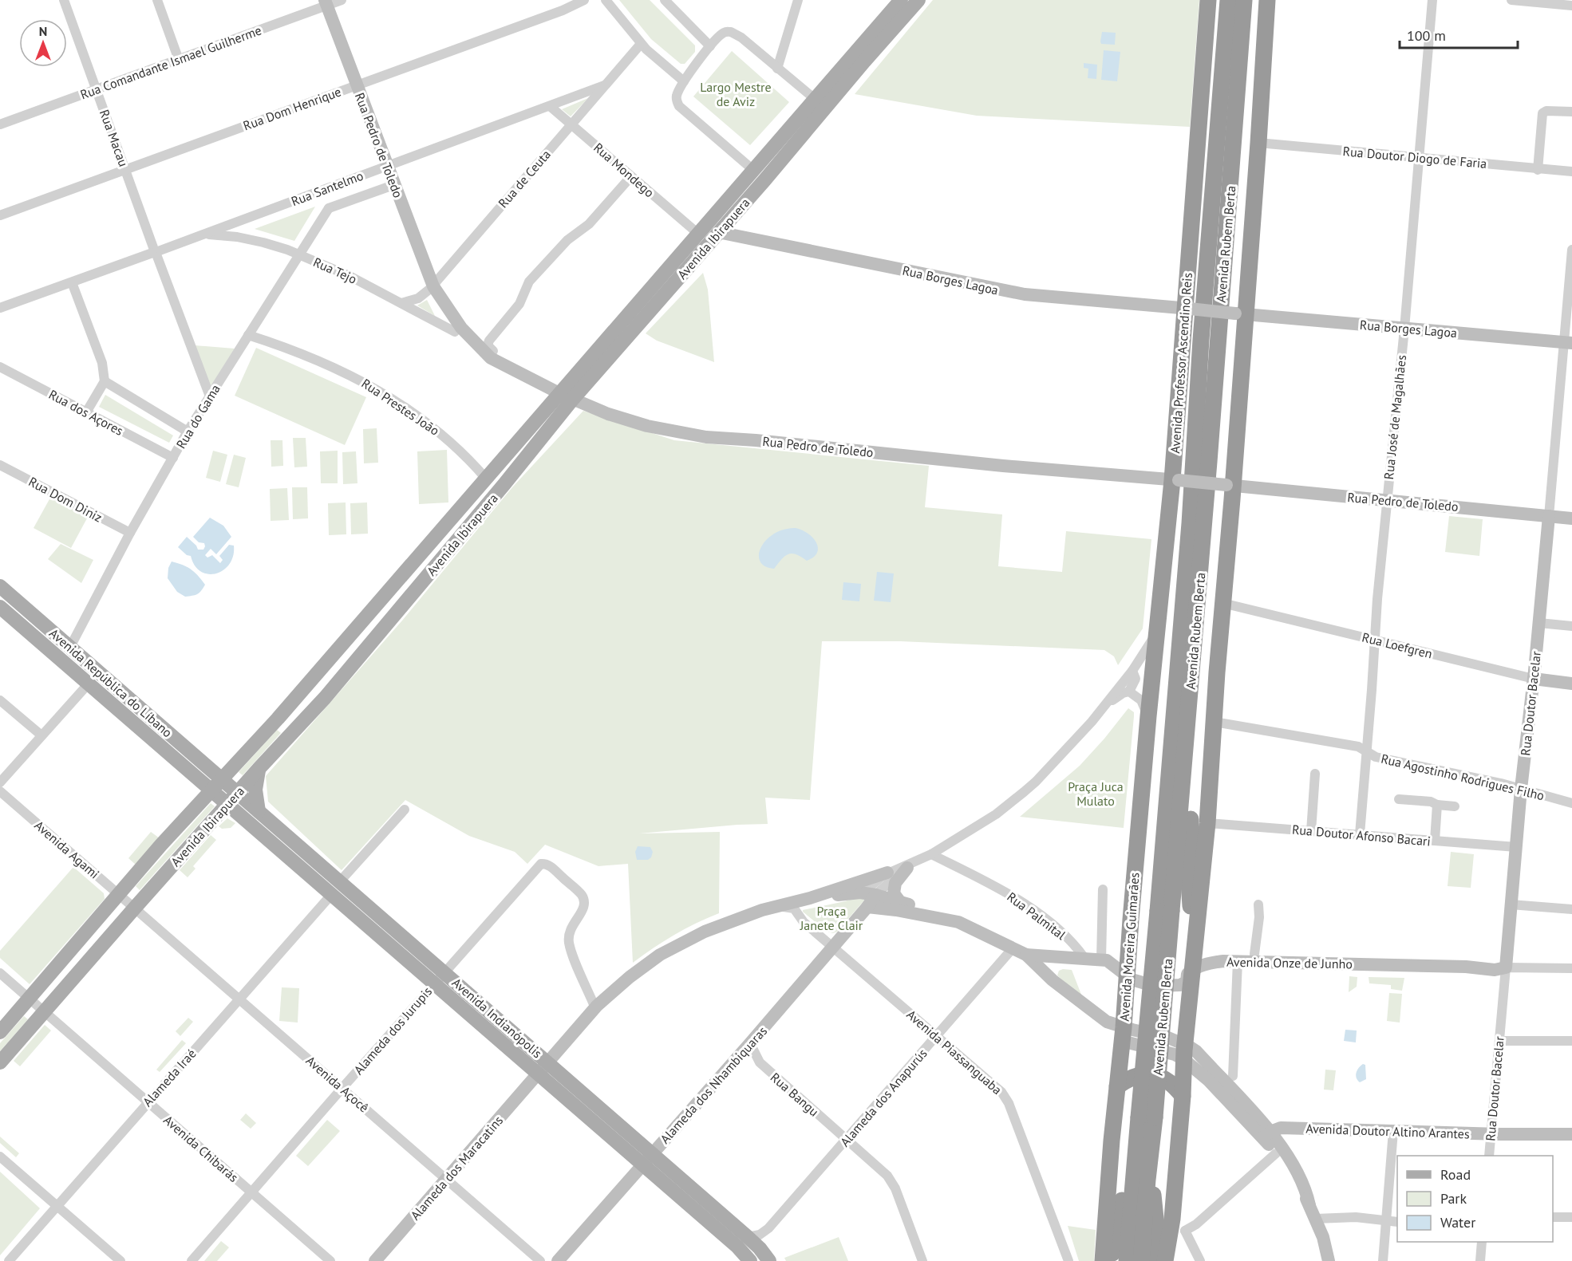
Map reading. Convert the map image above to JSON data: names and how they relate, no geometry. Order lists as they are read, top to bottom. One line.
{"streets":{"highway":["Avenida Rubem Berta","Avenida Professor Ascendino Reis","Avenida Moreira Guimarães"],"main road":["Avenida Ibirapuera","Avenida República do Líbano","Avenida Indianópolis"],"street":["Rua Comandante Ismael Guilherme","Rua Dom Henrique","Rua Macau","Rua Pedro de Toledo","Rua Doutor Diogo de Faria","Rua Mondego","Rua de Ceuta","Rua Santelmo","Rua Tejo","Rua Borges Lagoa","Rua Prestes João","Rua dos Açores","Rua do Gama","Rua José de Magalhães","Rua Dom Diniz","Rua Loefgren","Rua Doutor Bacelar","Rua Agostinho Rodrigues Filho","Rua Doutor Afonso Bacari","Avenida Agami","Rua Palmital","Avenida Onze de Junho","Alameda dos Jurupis","Avenida Piassanguaba","Alameda Iraé","Avenida Açocê","Alameda dos Nhambiquaras","Rua Bangu","Alameda dos Anapurús","Avenida Doutor Altino Arantes","Avenida Chibarás","Alameda dos Maracatins"]},"crossings":[["Rua Comandante Ismael Guilherme","Rua Macau"],["Rua Comandante Ismael Guilherme","Rua Pedro de Toledo"],["Rua Dom Henrique","Rua Macau"],["Rua Dom Henrique","Rua Pedro de Toledo"],["Rua Macau","Rua Santelmo"],["Rua Macau","Rua do Gama"],["Rua Pedro de Toledo","Rua de Ceuta"],["Rua Pedro de Toledo","Rua Santelmo"],["Rua Pedro de Toledo","Avenida Ibirapuera"],["Rua Pedro de Toledo","Rua Tejo"],["Rua Pedro de Toledo","Avenida Professor Ascendino Reis"],["Rua Pedro de Toledo","Rua José de Magalhães"],["Rua Pedro de Toledo","Rua Doutor Bacelar"],["Rua Doutor Diogo de Faria","Rua José de Magalhães"],["Rua Mondego","Rua de Ceuta"],["Rua Mondego","Rua Santelmo"],["Rua Mondego","Avenida Ibirapuera"],["Rua de Ceuta","Rua Santelmo"],["Rua de Ceuta","Rua Tejo"],["Rua Santelmo","Rua Tejo"],["Avenida Ibirapuera","Rua Borges Lagoa"],["Avenida Ibirapuera","Rua Prestes João"],["Avenida Ibirapuera","Avenida República do Líbano"],["Avenida Ibirapuera","Avenida Agami"],["Avenida Ibirapuera","Avenida Indianópolis"],["Avenida Ibirapuera","Avenida Açocê"],["Avenida Ibirapuera","Avenida Chibarás"],["Avenida Rubem Berta","Rua Agostinho Rodrigues Filho"],["Avenida Rubem Berta","Rua Doutor Afonso Bacari"],["Avenida Rubem Berta","Avenida Onze de Junho"],["Rua Tejo","Rua do Gama"],["Rua Borges Lagoa","Avenida Professor Ascendino Reis"],["Rua Borges Lagoa","Rua José de Magalhães"],["Rua Borges Lagoa","Rua Doutor Bacelar"],["Avenida Professor Ascendino Reis","Rua Palmital"],["Avenida Professor Ascendino Reis","Avenida Moreira Guimarães"],["Avenida Professor Ascendino Reis","Alameda dos Nhambiquaras"],["Rua Prestes João","Rua do Gama"],["Rua dos Açores","Rua do Gama"],["Rua do Gama","Rua Dom Diniz"],["Rua do Gama","Avenida República do Líbano"],["Rua José de Magalhães","Rua Loefgren"],["Rua José de Magalhães","Rua Agostinho Rodrigues Filho"],["Rua José de Magalhães","Rua Doutor Afonso Bacari"],["Rua Loefgren","Rua Doutor Bacelar"],["Avenida República do Líbano","Avenida Indianópolis"],["Rua Doutor Bacelar","Rua Agostinho Rodrigues Filho"],["Rua Doutor Bacelar","Rua Doutor Afonso Bacari"],["Rua Doutor Bacelar","Avenida Onze de Junho"],["Rua Doutor Bacelar","Avenida Doutor Altino Arantes"],["Avenida Agami","Avenida Açocê"],["Rua Palmital","Avenida Onze de Junho"],["Avenida Moreira Guimarães","Avenida Onze de Junho"],["Avenida Indianópolis","Alameda dos Jurupis"],["Avenida Indianópolis","Alameda Iraé"],["Avenida Indianópolis","Alameda dos Nhambiquaras"],["Avenida Indianópolis","Alameda dos Anapurús"],["Avenida Indianópolis","Alameda dos Maracatins"],["Alameda dos Jurupis","Avenida Açocê"],["Alameda dos Jurupis","Avenida Chibarás"],["Avenida Piassanguaba","Alameda dos Nhambiquaras"],["Avenida Piassanguaba","Alameda dos Anapurús"],["Alameda Iraé","Avenida Açocê"],["Alameda Iraé","Avenida Chibarás"],["Avenida Açocê","Alameda dos Maracatins"],["Alameda dos Nhambiquaras","Rua Bangu"],["Rua Bangu","Alameda dos Anapurús"]],"parks":["Largo Mestre de Aviz","Praça Juca Mulato","Praça Janete Clair"],"legend":["Road","Park","Water"],"scale_bar":"100 m","north":"top"}
